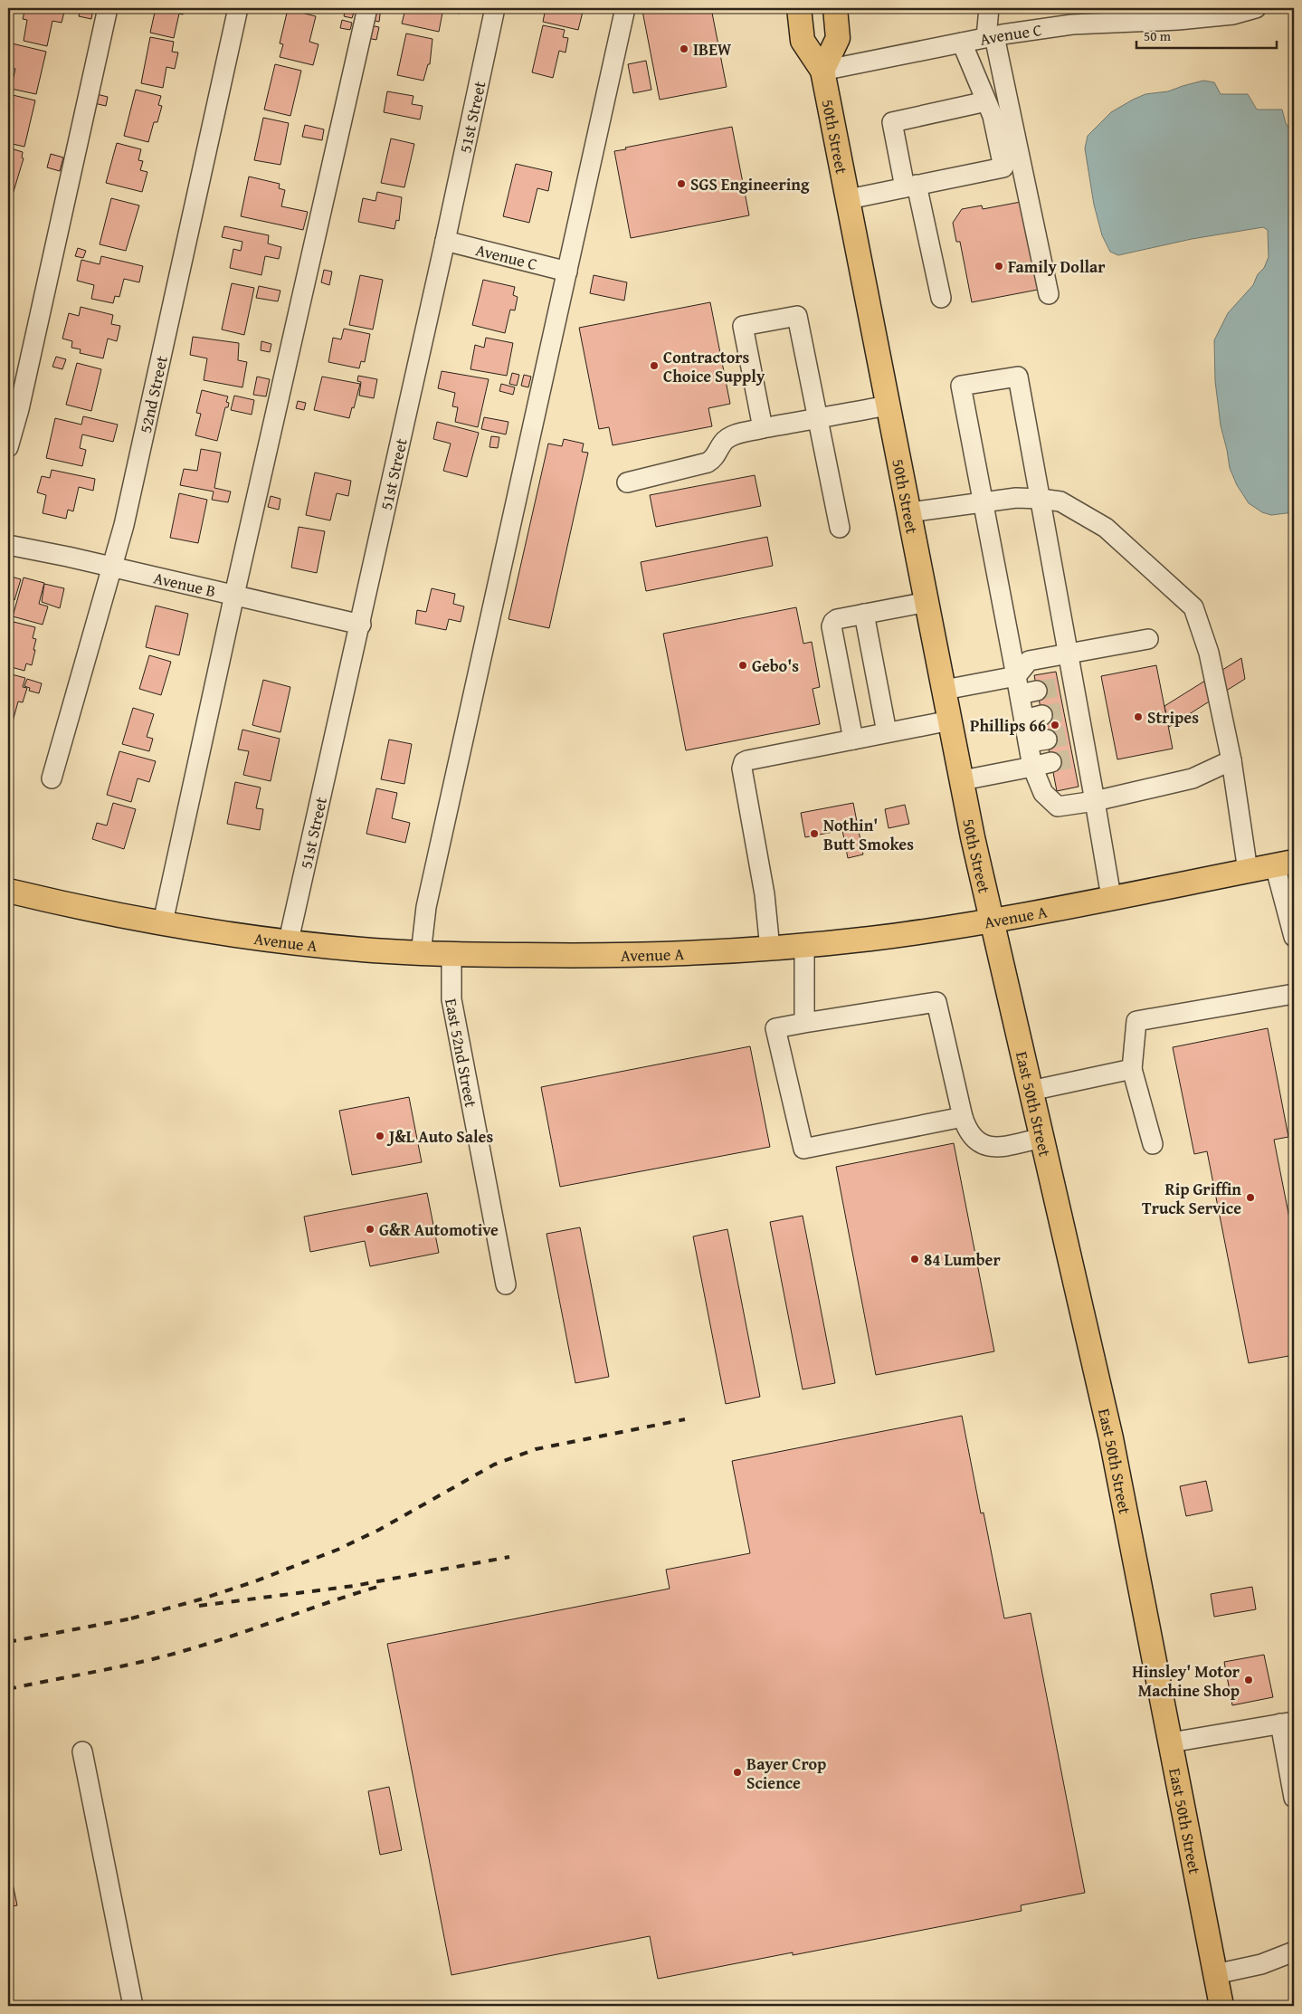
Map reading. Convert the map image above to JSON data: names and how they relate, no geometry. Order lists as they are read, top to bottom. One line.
{"streets":{"main road":["50th Street","Avenue A","East 50th Street"],"street":["Avenue C","51st Street","52nd Street","Avenue B","East 52nd Street"]},"crossings":[["Avenue C","51st Street"],["Avenue C","50th Street"],["51st Street","Avenue B"],["51st Street","Avenue A"],["50th Street","Avenue A"],["50th Street","East 50th Street"],["52nd Street","Avenue B"],["Avenue A","East 52nd Street"],["Avenue A","East 50th Street"]],"places":["IBEW","SGS Engineering","Family Dollar","Contractors Choice Supply","Gebo's","Stripes","Phillips 66","Nothin' Butt Smokes","J&L Auto Sales","Rip Griffin Truck Service","G&R Automotive","84 Lumber","Hinsley' Motor Machine Shop","Bayer Crop Science"],"scale_bar":"50 m"}
